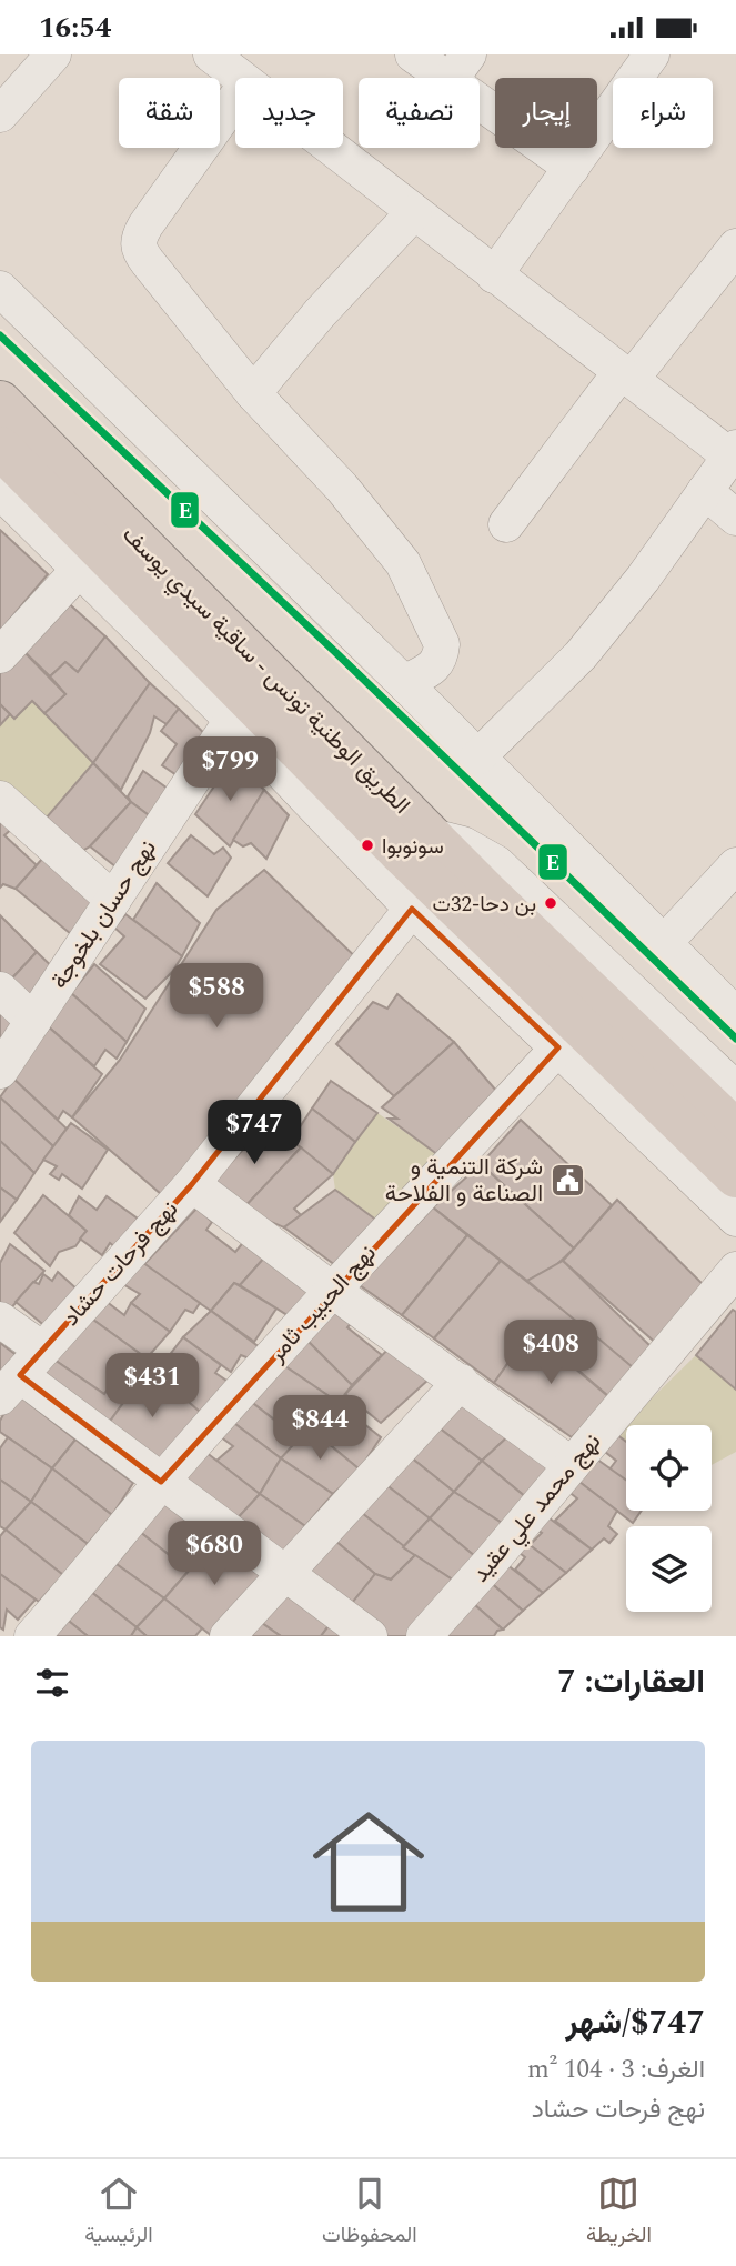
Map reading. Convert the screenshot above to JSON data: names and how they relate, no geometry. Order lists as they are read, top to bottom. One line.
{"streets":{"highway":["الطريق الوطنية تونس - ساقية سيدي يوسف"],"street":["نهج حسان بلخوجة","نهج فرحات حشاد","نهج الحبيب ثامر","نهج محمد علي عقيد"]},"places":{"other":["سونوبوا","بن دحا-32ت"],"public building":["شركة التنمية و الصناعة و الفلاحة"]},"lines":["transit line E"],"page":{"status":"16:54","chip":["شراء","إيجار","تصفية","جديد","شقة"],"price":["$799","$588","$747","$408","$431","$844","$680"],"heading":"العقارات: 7","list":[{"name":"$747/شهر","note":"الغرف: 3 · 104 m² · نهج فرحات حشاد"}],"tabs":["الخريطة","المحفوظات","الرئيسية"]}}
